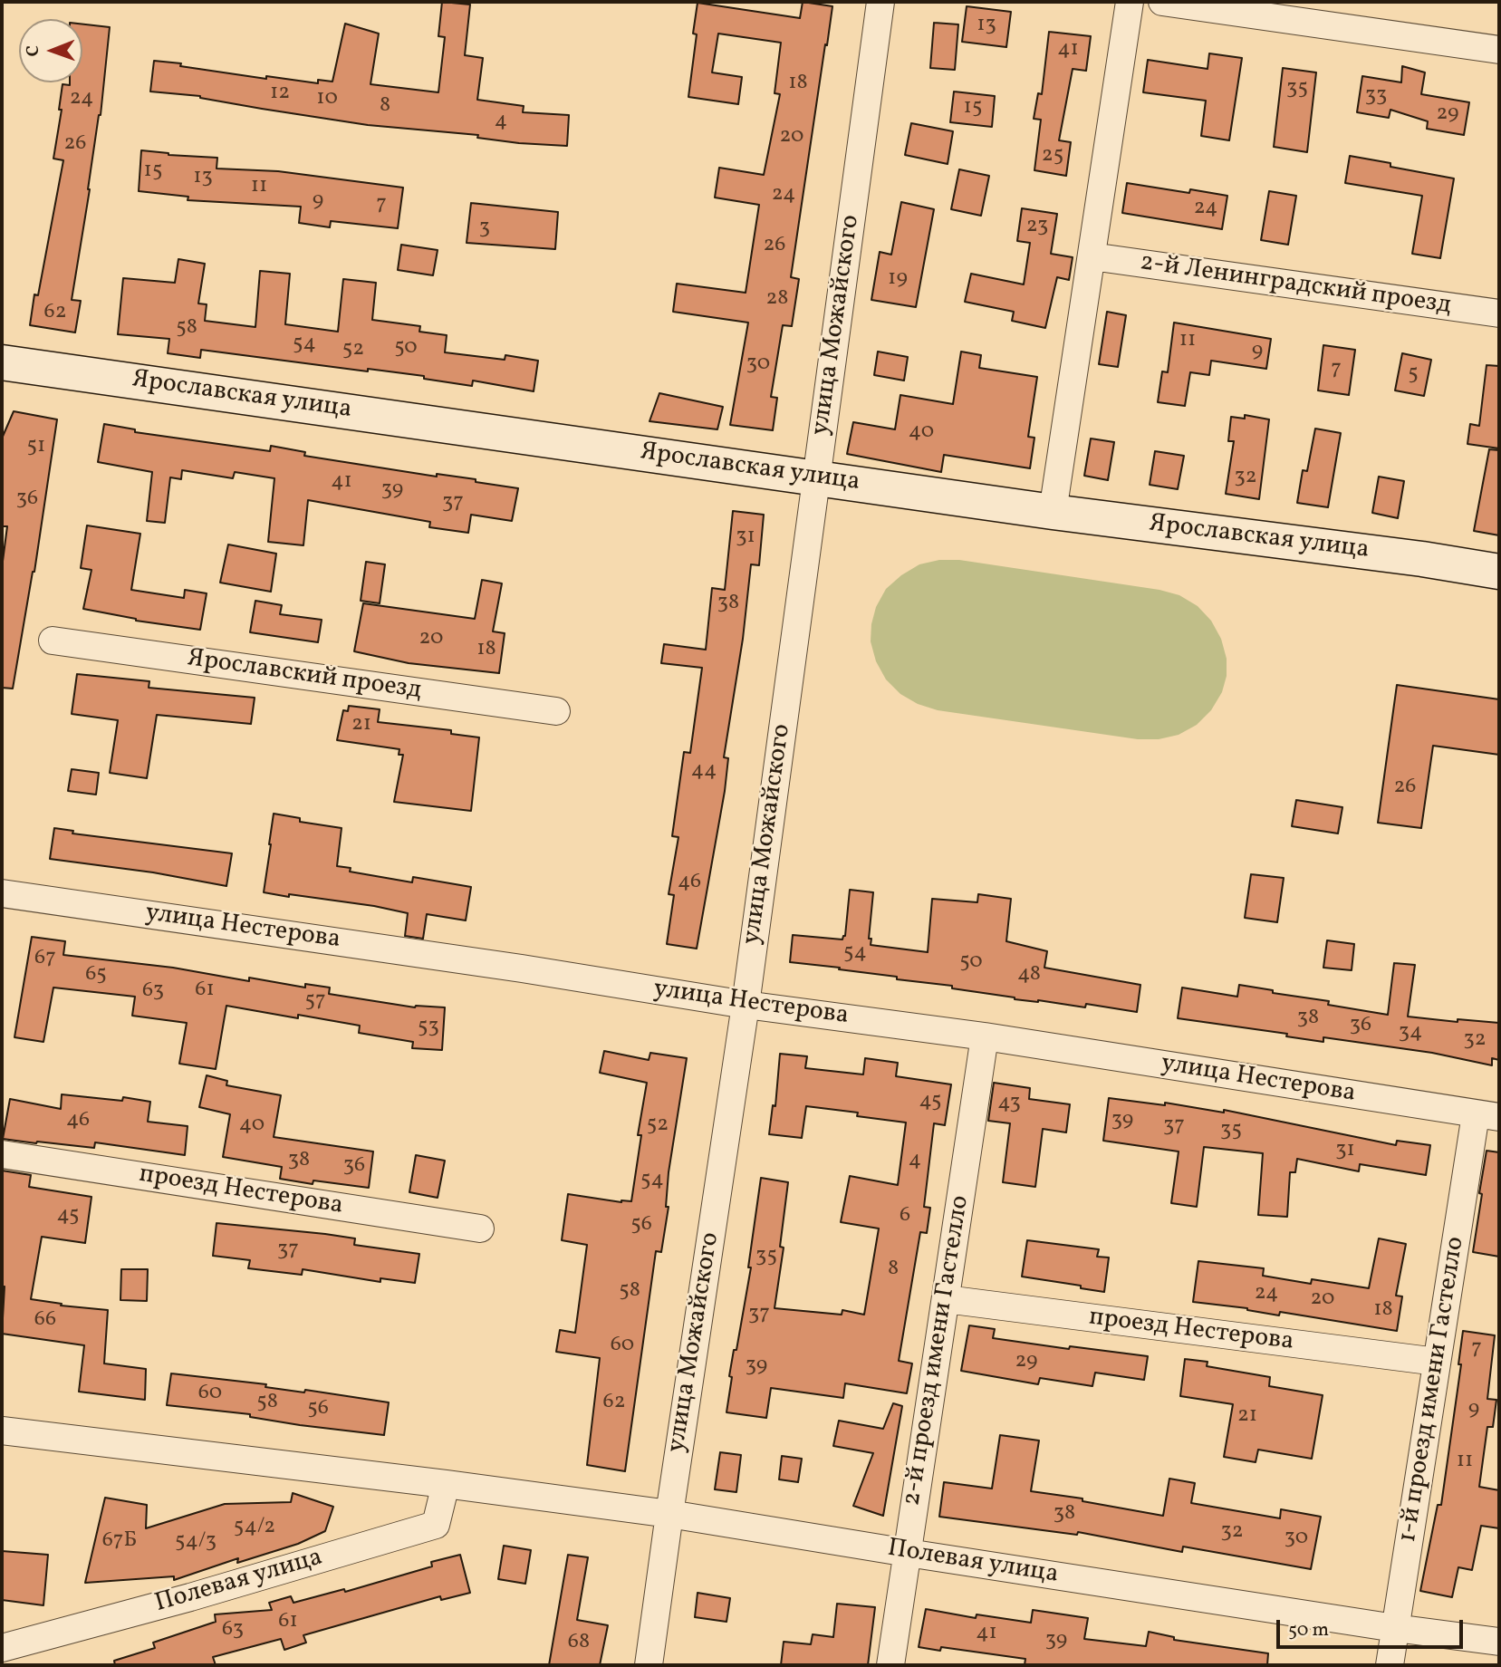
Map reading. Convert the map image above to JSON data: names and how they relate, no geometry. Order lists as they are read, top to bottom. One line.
{"streets":{"street":["2-й Ленинградский проезд","улица Можайского","Ярославская улица","Ярославский проезд","улица Нестерова","проезд Нестерова","2-й проезд имени Гастелло","1-й проезд имени Гастелло","Полевая улица"]},"crossings":[["улица Можайского","Ярославская улица"],["улица Можайского","улица Нестерова"],["улица Можайского","Полевая улица"],["улица Нестерова","2-й проезд имени Гастелло"],["улица Нестерова","1-й проезд имени Гастелло"],["проезд Нестерова","2-й проезд имени Гастелло"],["проезд Нестерова","1-й проезд имени Гастелло"],["2-й проезд имени Гастелло","Полевая улица"],["1-й проезд имени Гастелло","Полевая улица"]],"house_numbers":["13","41","18","35","12","33","24","10","8","15","29","4","20","26","25","15","13","11","24","9","7","24","23","3","26","19","28","62","58","11","54","50","52","9","30","7","5","40","51","32","41","39","36","37","31","38","20","18","21","44","26","46","54","67","50","65","48","61","63","57","38","36","53","34","32","45","43","46","39","40","52","37","35","31","38","4","36","54","45","6","56","37","35","8","58","24","20","18","37","66","60","7","29","39","60","58","62","56","9","21","11","38","54/2","32","30","67Б","54/3","61","63","41","39","68"],"scale_bar":"50 m","north":"left"}
